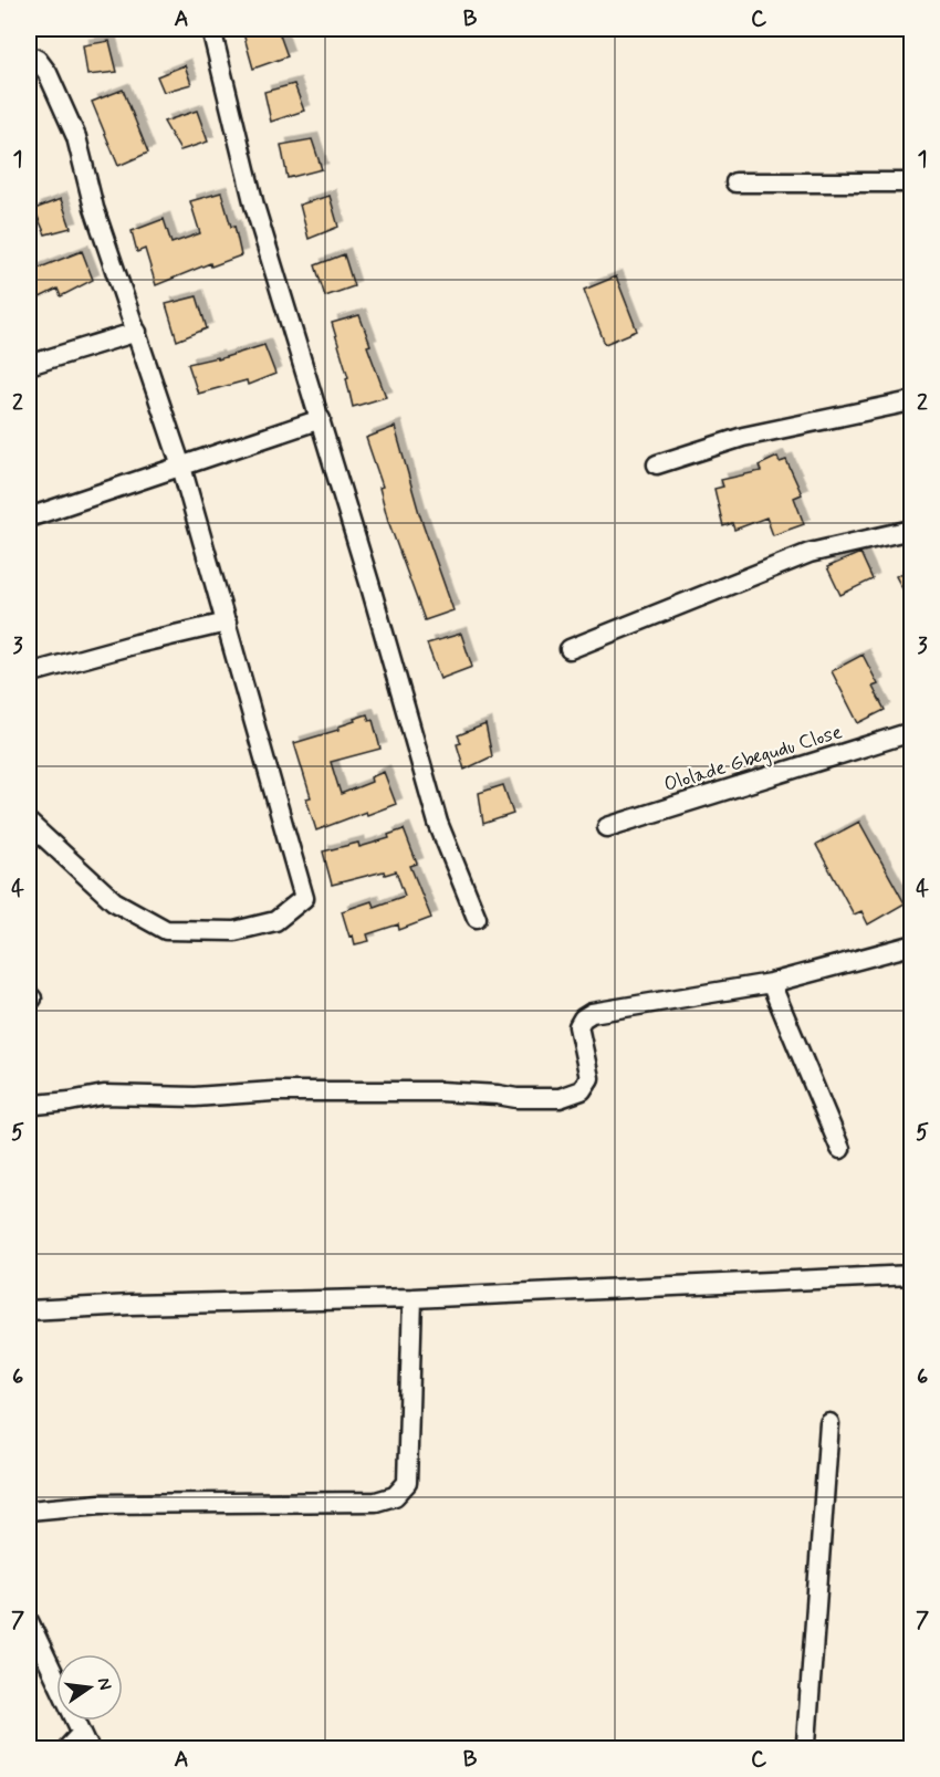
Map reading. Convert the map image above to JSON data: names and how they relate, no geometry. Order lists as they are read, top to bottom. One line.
{"streets":{"street":["Ololade Gbegudu Close"]},"north":"right","grid":{"columns":["A","B","C"],"rows":["1","2","3","4","5","6","7"]}}
